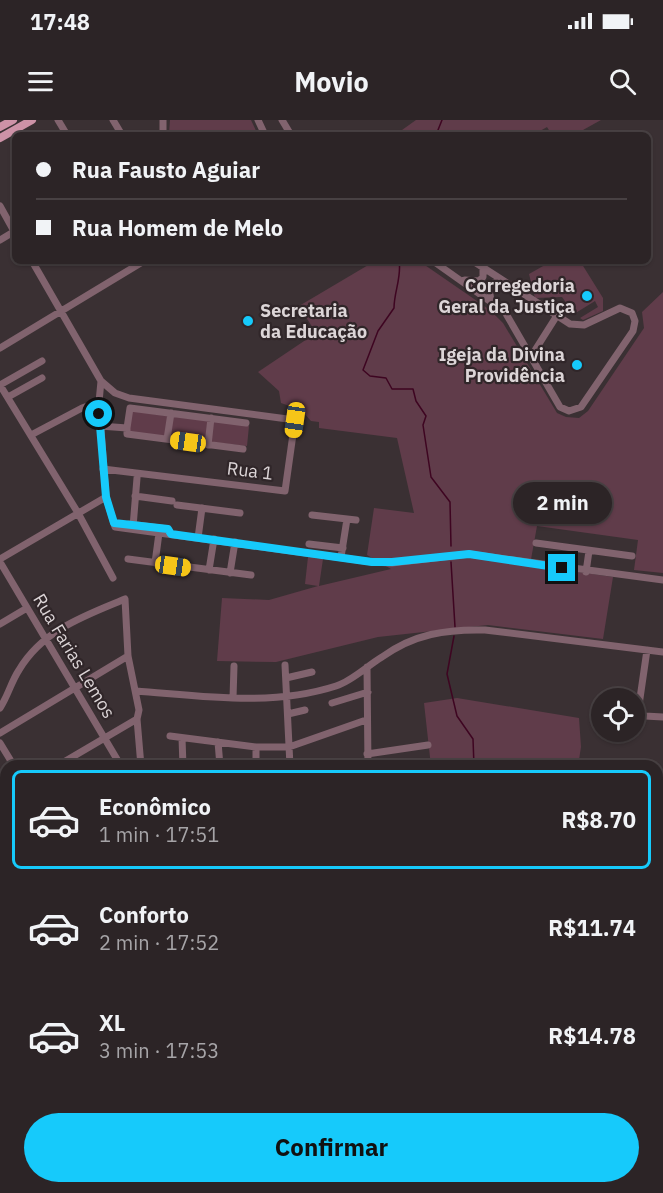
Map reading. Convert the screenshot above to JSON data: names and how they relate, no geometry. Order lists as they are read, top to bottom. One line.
{"streets":{"street":["Rua 1","Rua Farias Lemos"]},"places":["Corregedoria Geral da Justiça","Secretaria da Educação","Igeja da Divina Providência"],"page":{"status":"17:48","header":"Movio","banner":["Rua Fausto Aguiar","Rua Homem de Melo"],"bubble":"2 min","list":[{"name":"Econômico","note":"1 min · 17:51","value":"R$8.70"},{"name":"Conforto","note":"2 min · 17:52","value":"R$11.74"},{"name":"XL","note":"3 min · 17:53","value":"R$14.78"}],"buttons":"Confirmar"}}
